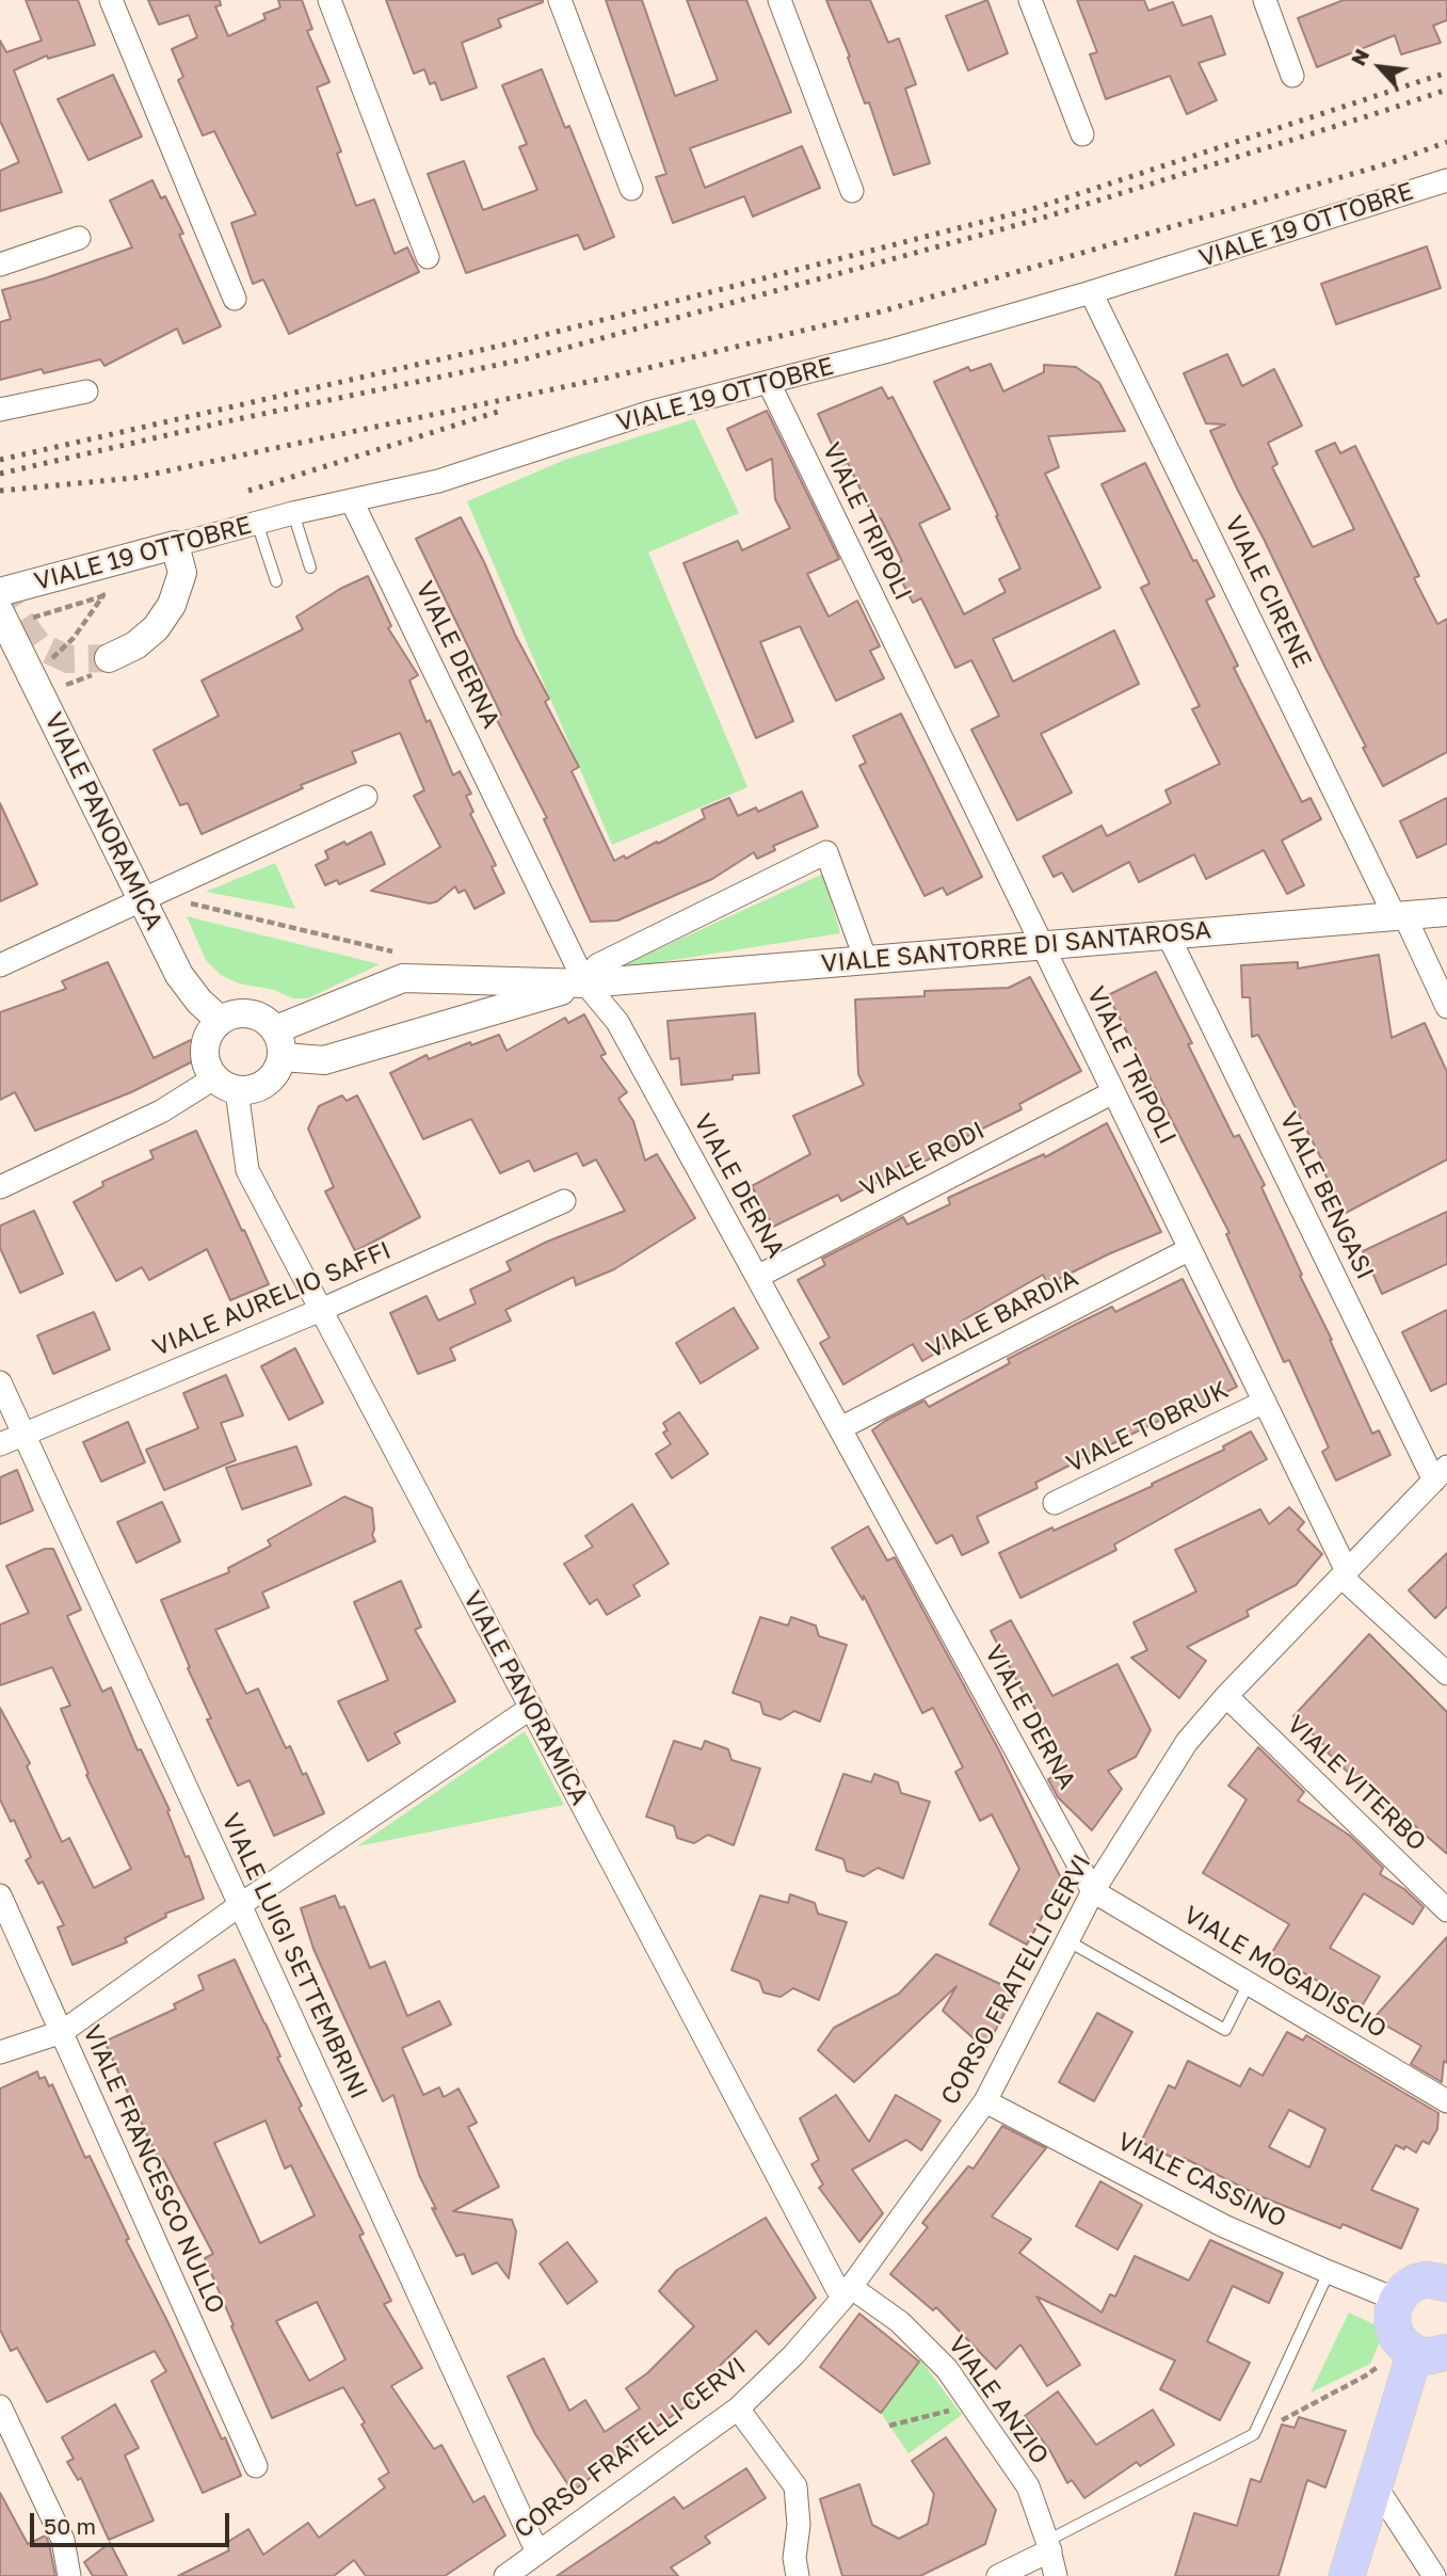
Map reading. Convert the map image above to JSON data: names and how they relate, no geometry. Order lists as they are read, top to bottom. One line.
{"streets":{"street":["VIALE 19 OTTOBRE","VIALE TRIPOLI","VIALE CIRENE","VIALE DERNA","VIALE PANORAMICA","VIALE SANTORRE DI SANTAROSA","VIALE RODI","VIALE BENGASI","VIALE AURELIO SAFFI","VIALE BARDIA","VIALE TOBRUK","VIALE VITERBO","VIALE LUIGI SETTEMBRINI","VIALE MOGADISCIO","CORSO FRATELLI CERVI","VIALE FRANCESCO NULLO","VIALE CASSINO","VIALE ANZIO"]},"crossings":[["VIALE 19 OTTOBRE","VIALE TRIPOLI"],["VIALE 19 OTTOBRE","VIALE CIRENE"],["VIALE 19 OTTOBRE","VIALE DERNA"],["VIALE TRIPOLI","VIALE SANTORRE DI SANTAROSA"],["VIALE TRIPOLI","VIALE RODI"],["VIALE TRIPOLI","VIALE BARDIA"],["VIALE TRIPOLI","VIALE TOBRUK"],["VIALE TRIPOLI","CORSO FRATELLI CERVI"],["VIALE CIRENE","VIALE SANTORRE DI SANTAROSA"],["VIALE DERNA","VIALE SANTORRE DI SANTAROSA"],["VIALE DERNA","VIALE RODI"],["VIALE DERNA","VIALE BARDIA"],["VIALE DERNA","VIALE MOGADISCIO"],["VIALE DERNA","CORSO FRATELLI CERVI"],["VIALE PANORAMICA","VIALE SANTORRE DI SANTAROSA"],["VIALE PANORAMICA","VIALE AURELIO SAFFI"],["VIALE PANORAMICA","CORSO FRATELLI CERVI"],["VIALE PANORAMICA","VIALE ANZIO"],["VIALE SANTORRE DI SANTAROSA","VIALE BENGASI"],["VIALE BENGASI","CORSO FRATELLI CERVI"],["VIALE AURELIO SAFFI","VIALE LUIGI SETTEMBRINI"],["VIALE VITERBO","CORSO FRATELLI CERVI"],["VIALE LUIGI SETTEMBRINI","CORSO FRATELLI CERVI"],["VIALE MOGADISCIO","CORSO FRATELLI CERVI"],["CORSO FRATELLI CERVI","VIALE CASSINO"],["CORSO FRATELLI CERVI","VIALE ANZIO"]],"scale_bar":"50 m","north":"top left"}
